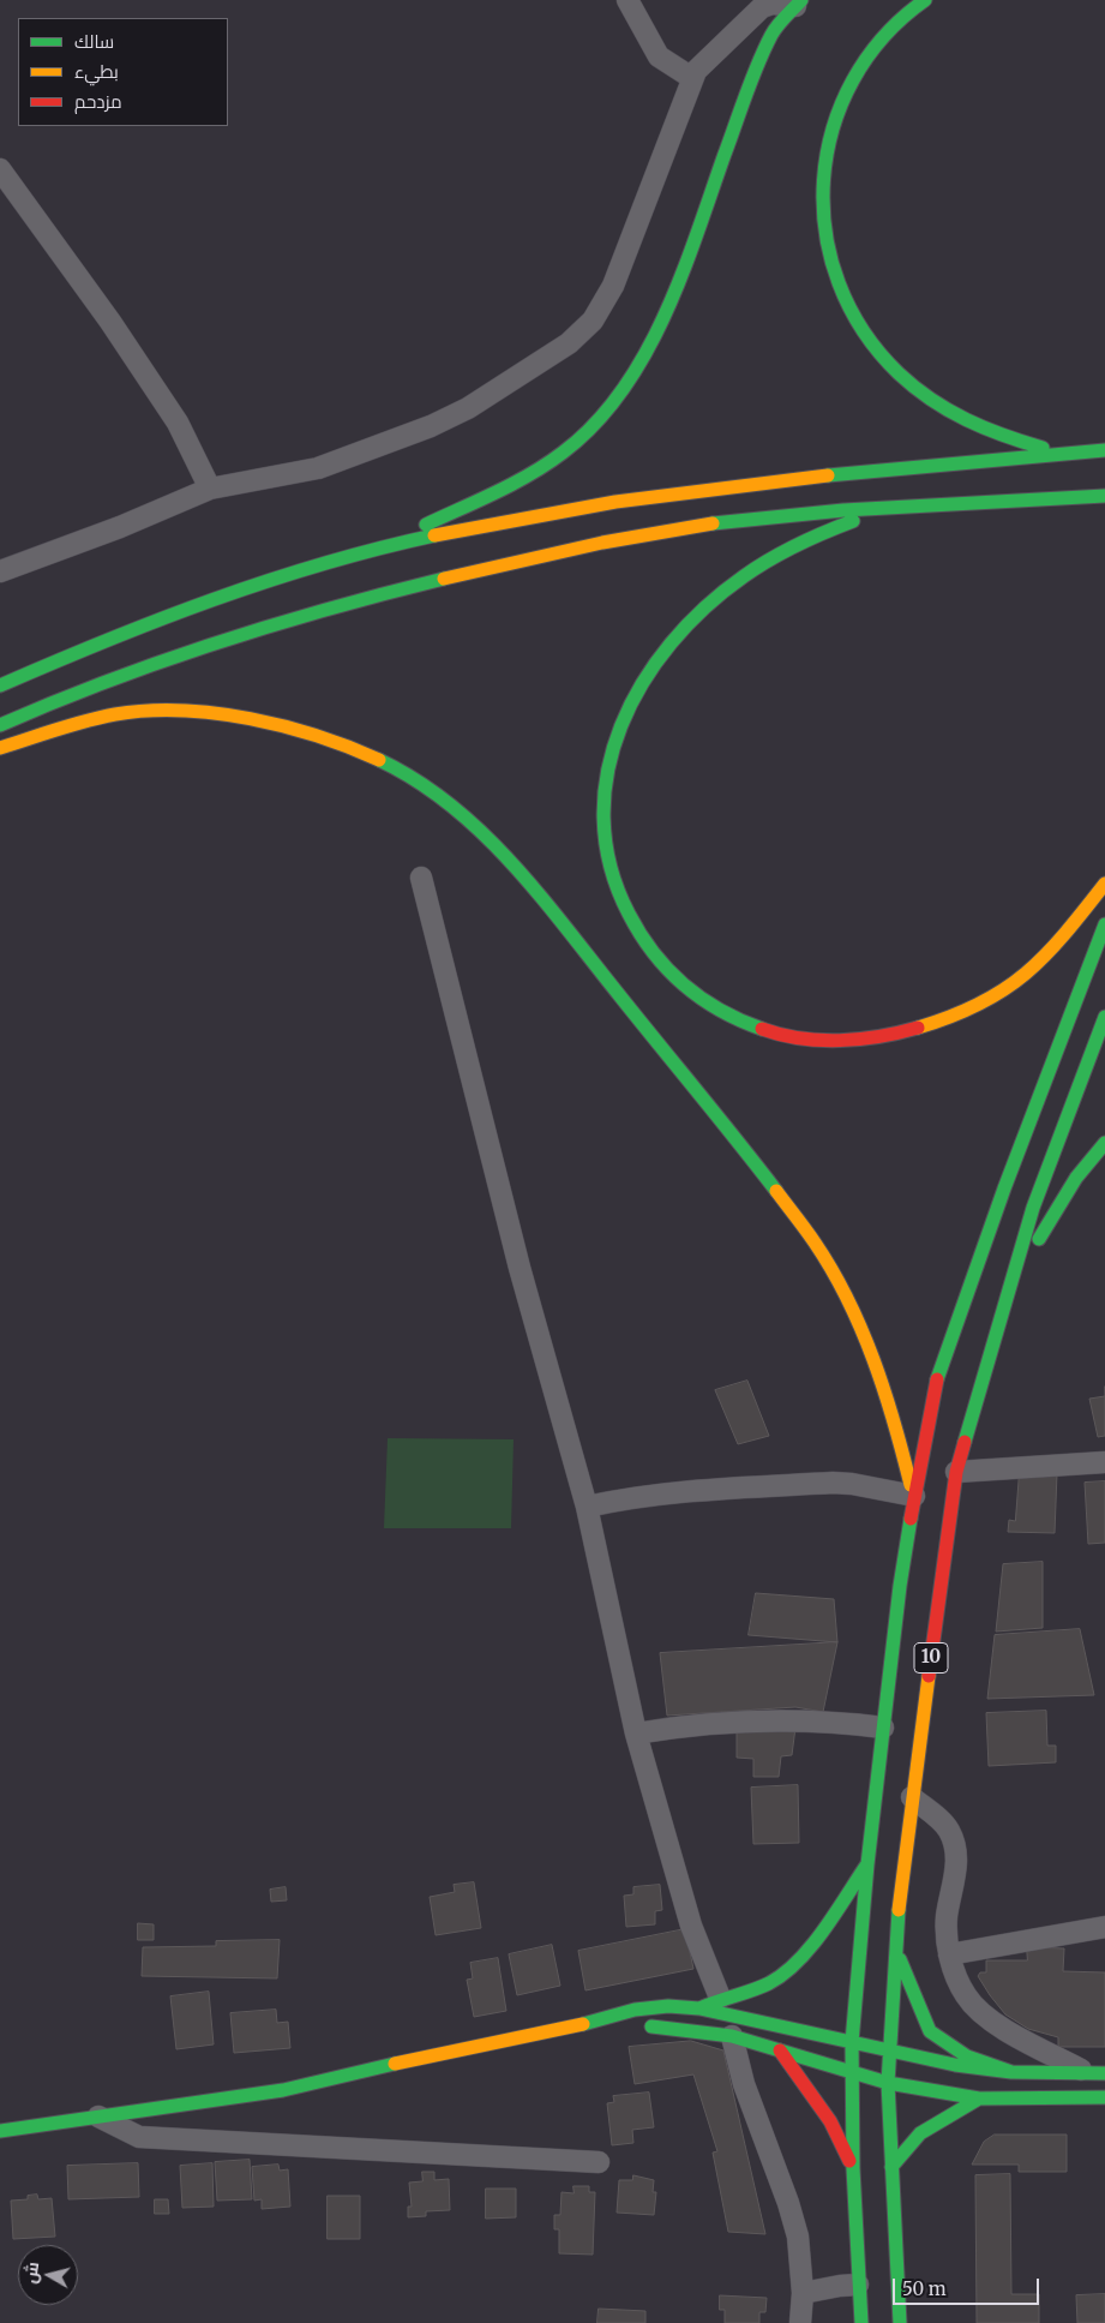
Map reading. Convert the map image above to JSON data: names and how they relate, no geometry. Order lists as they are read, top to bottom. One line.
{"streets":{"main road":["10"]},"legend":["سالك","بطيء","مزدحم"],"scale_bar":"50 m","north":"left"}
